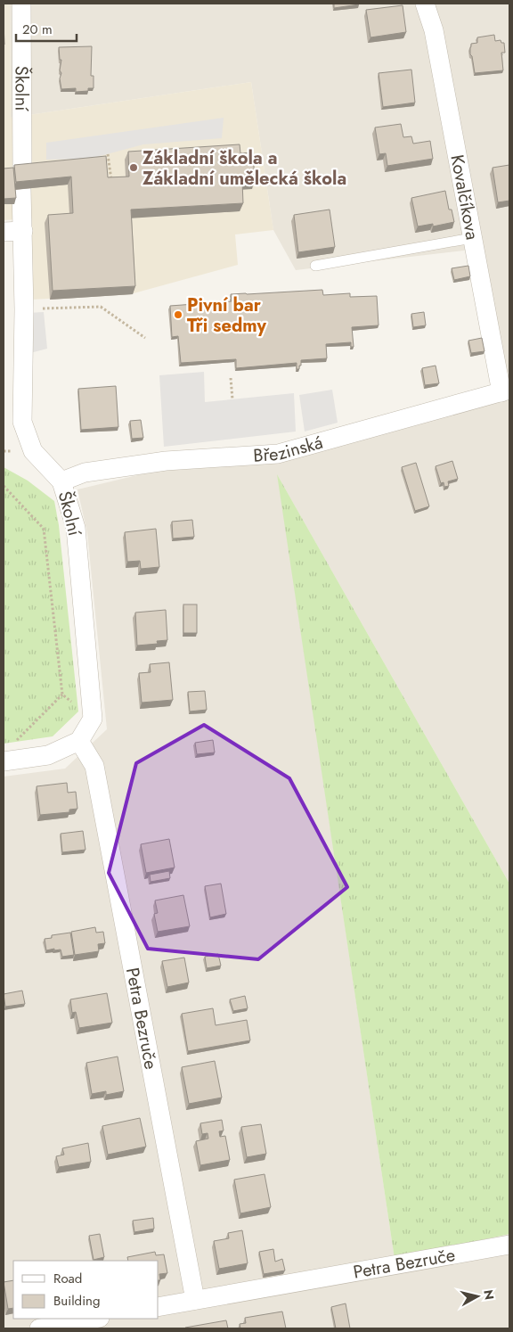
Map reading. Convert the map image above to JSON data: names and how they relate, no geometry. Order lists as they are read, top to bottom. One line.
{"streets":{"street":["Školní","Kovalčíkova","Březinská","Petra Bezruče"]},"crossings":[["Školní","Březinská"],["Kovalčíkova","Březinská"]],"places":["Základní škola a Základní umělecká škola","Pivní bar Tři sedmy"],"legend":["Road","Building"],"scale_bar":"20 m","north":"right"}
